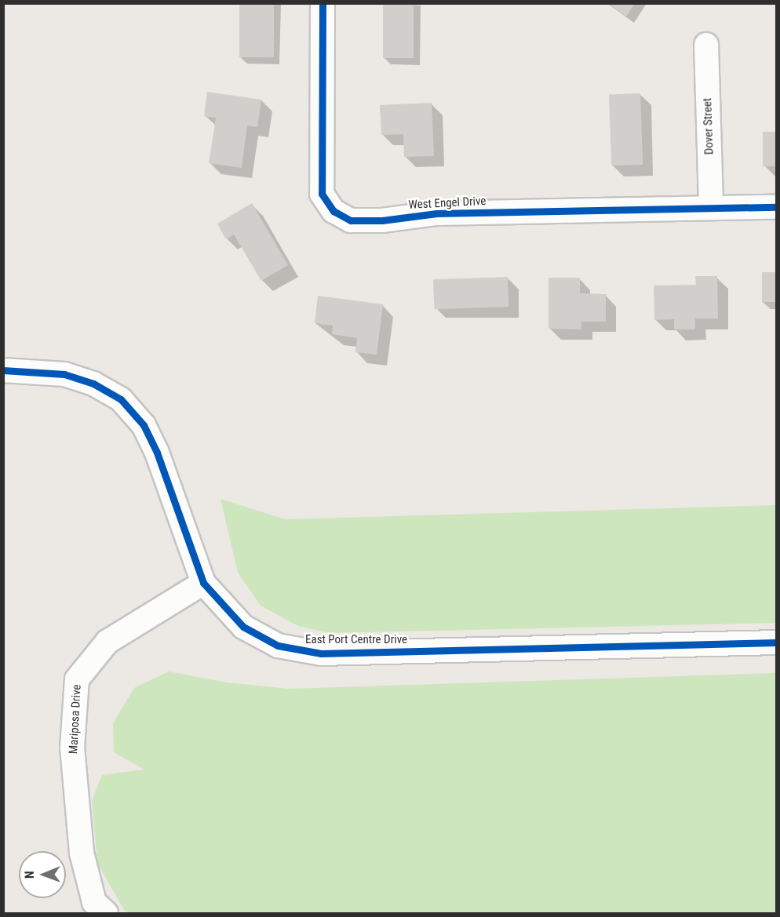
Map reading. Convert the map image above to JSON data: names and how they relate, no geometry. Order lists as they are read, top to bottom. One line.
{"streets":{"street":["Dover Street","West Engel Drive","East Port Centre Drive","Mariposa Drive"]},"crossings":[["Dover Street","West Engel Drive"],["East Port Centre Drive","Mariposa Drive"]],"north":"left"}
